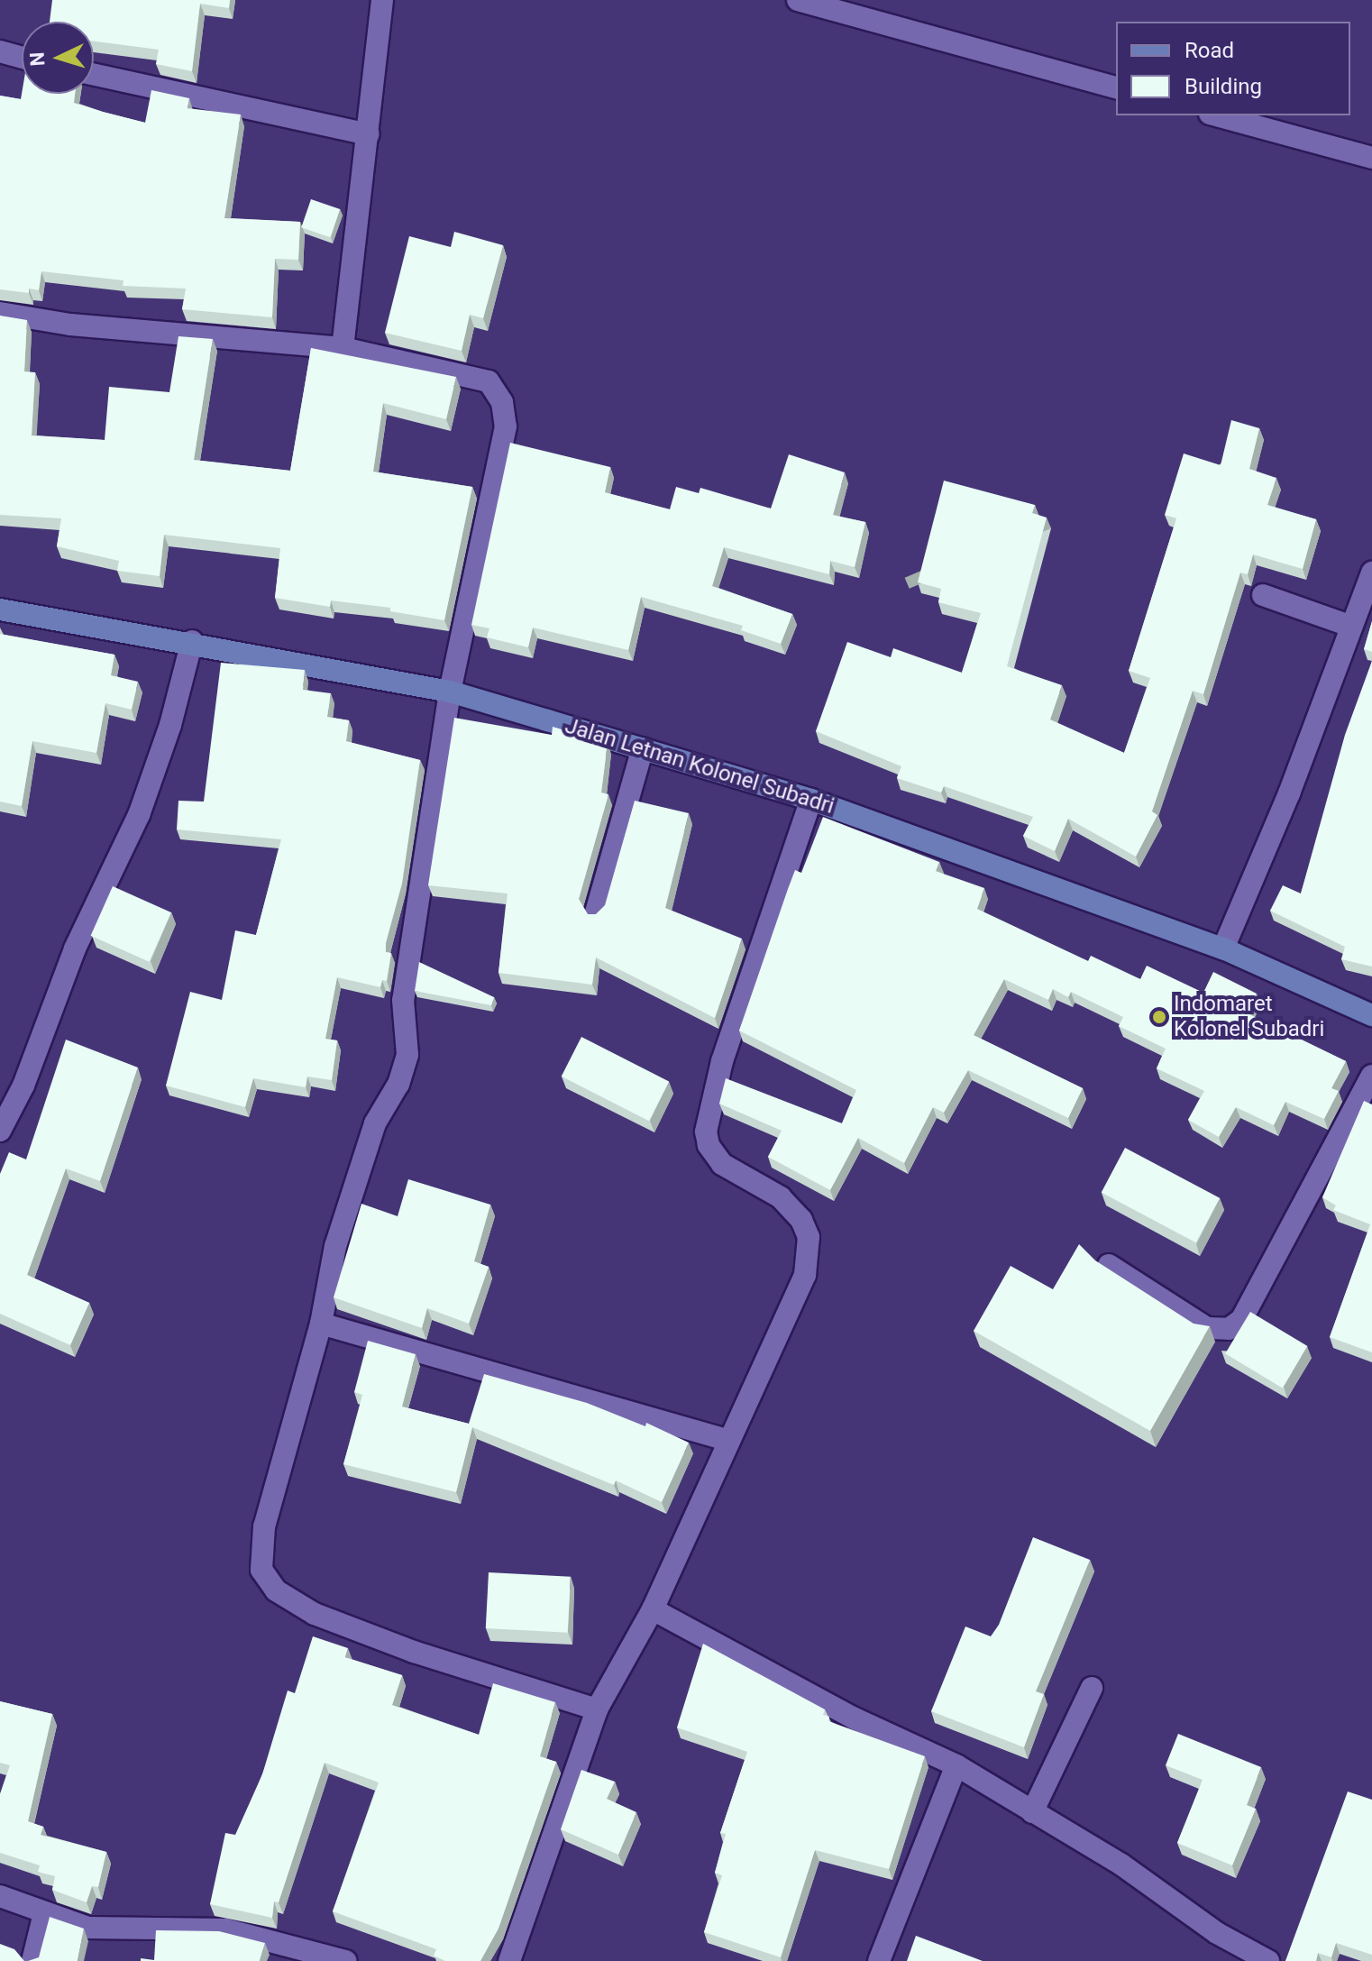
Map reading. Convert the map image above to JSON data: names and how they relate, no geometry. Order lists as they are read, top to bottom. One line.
{"streets":{"main road":["Jalan Letnan Kolonel Subadri"]},"places":["Indomaret Kolonel Subadri"],"legend":["Road","Building"],"north":"left"}
